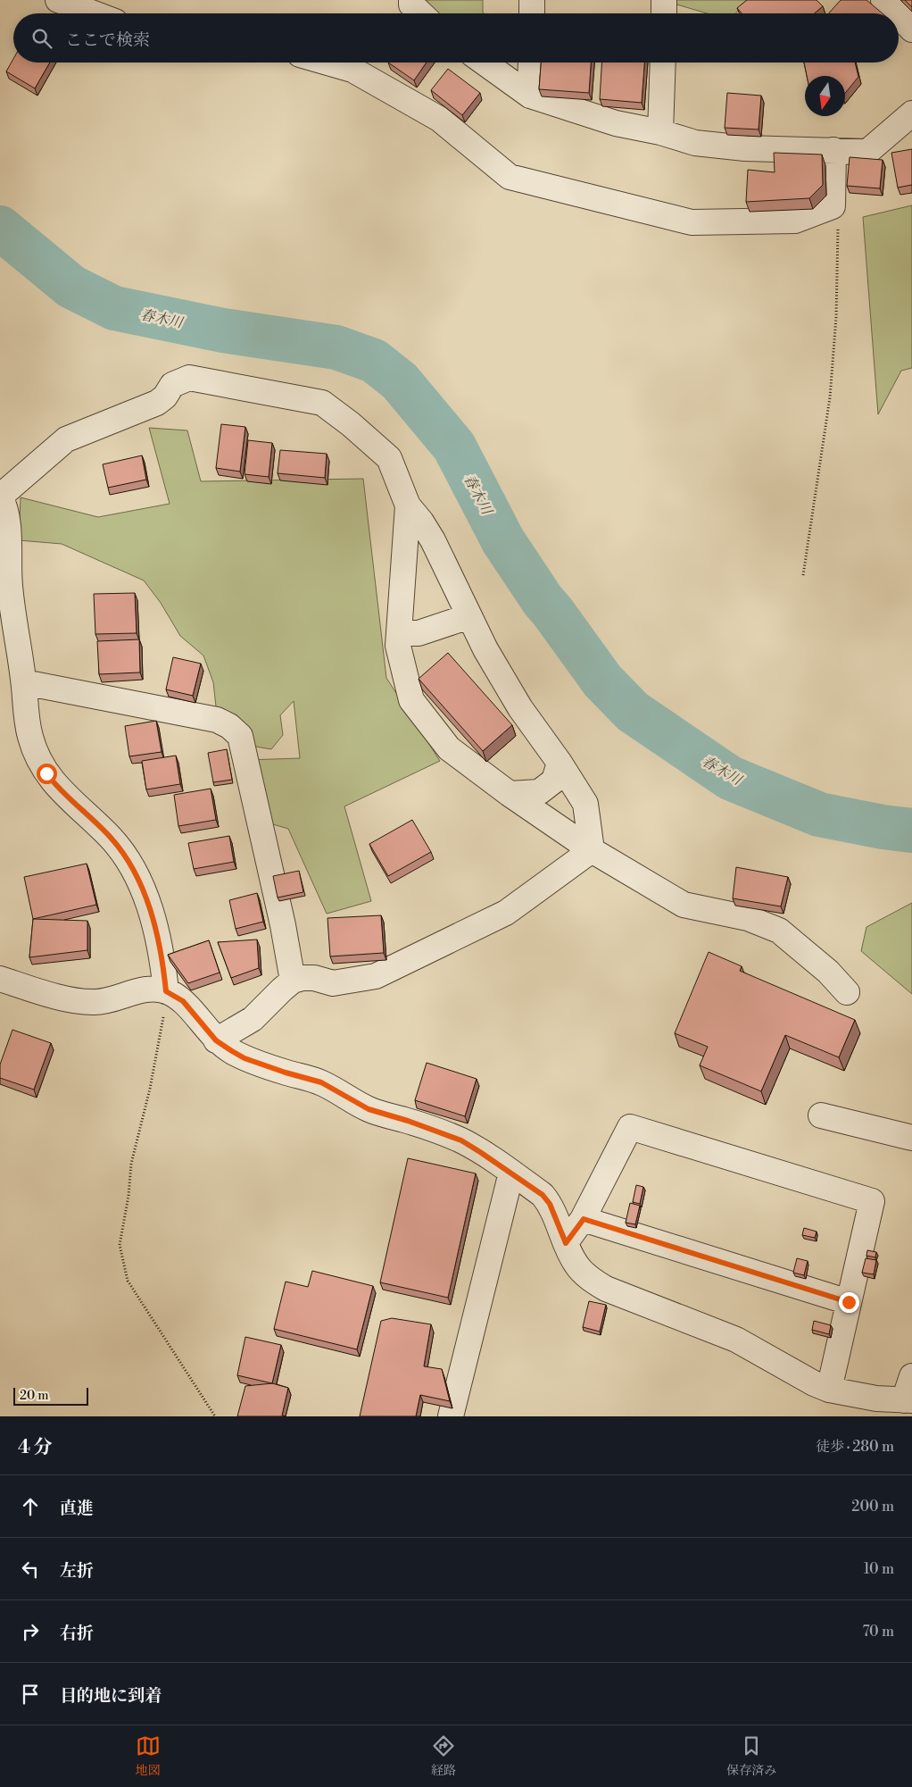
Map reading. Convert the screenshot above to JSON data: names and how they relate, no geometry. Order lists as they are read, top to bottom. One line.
{"water":["春木川"],"scale_bar":"20 m","north":"bottom","page":{"search":"ここで検索","scale":"20 m","heading":["4 分","徒歩 · 280 m"],"list":[["直進","200 m"],["左折","10 m"],["右折","70 m"],"目的地に到着"],"nav":["地図","経路","保存済み"]}}
